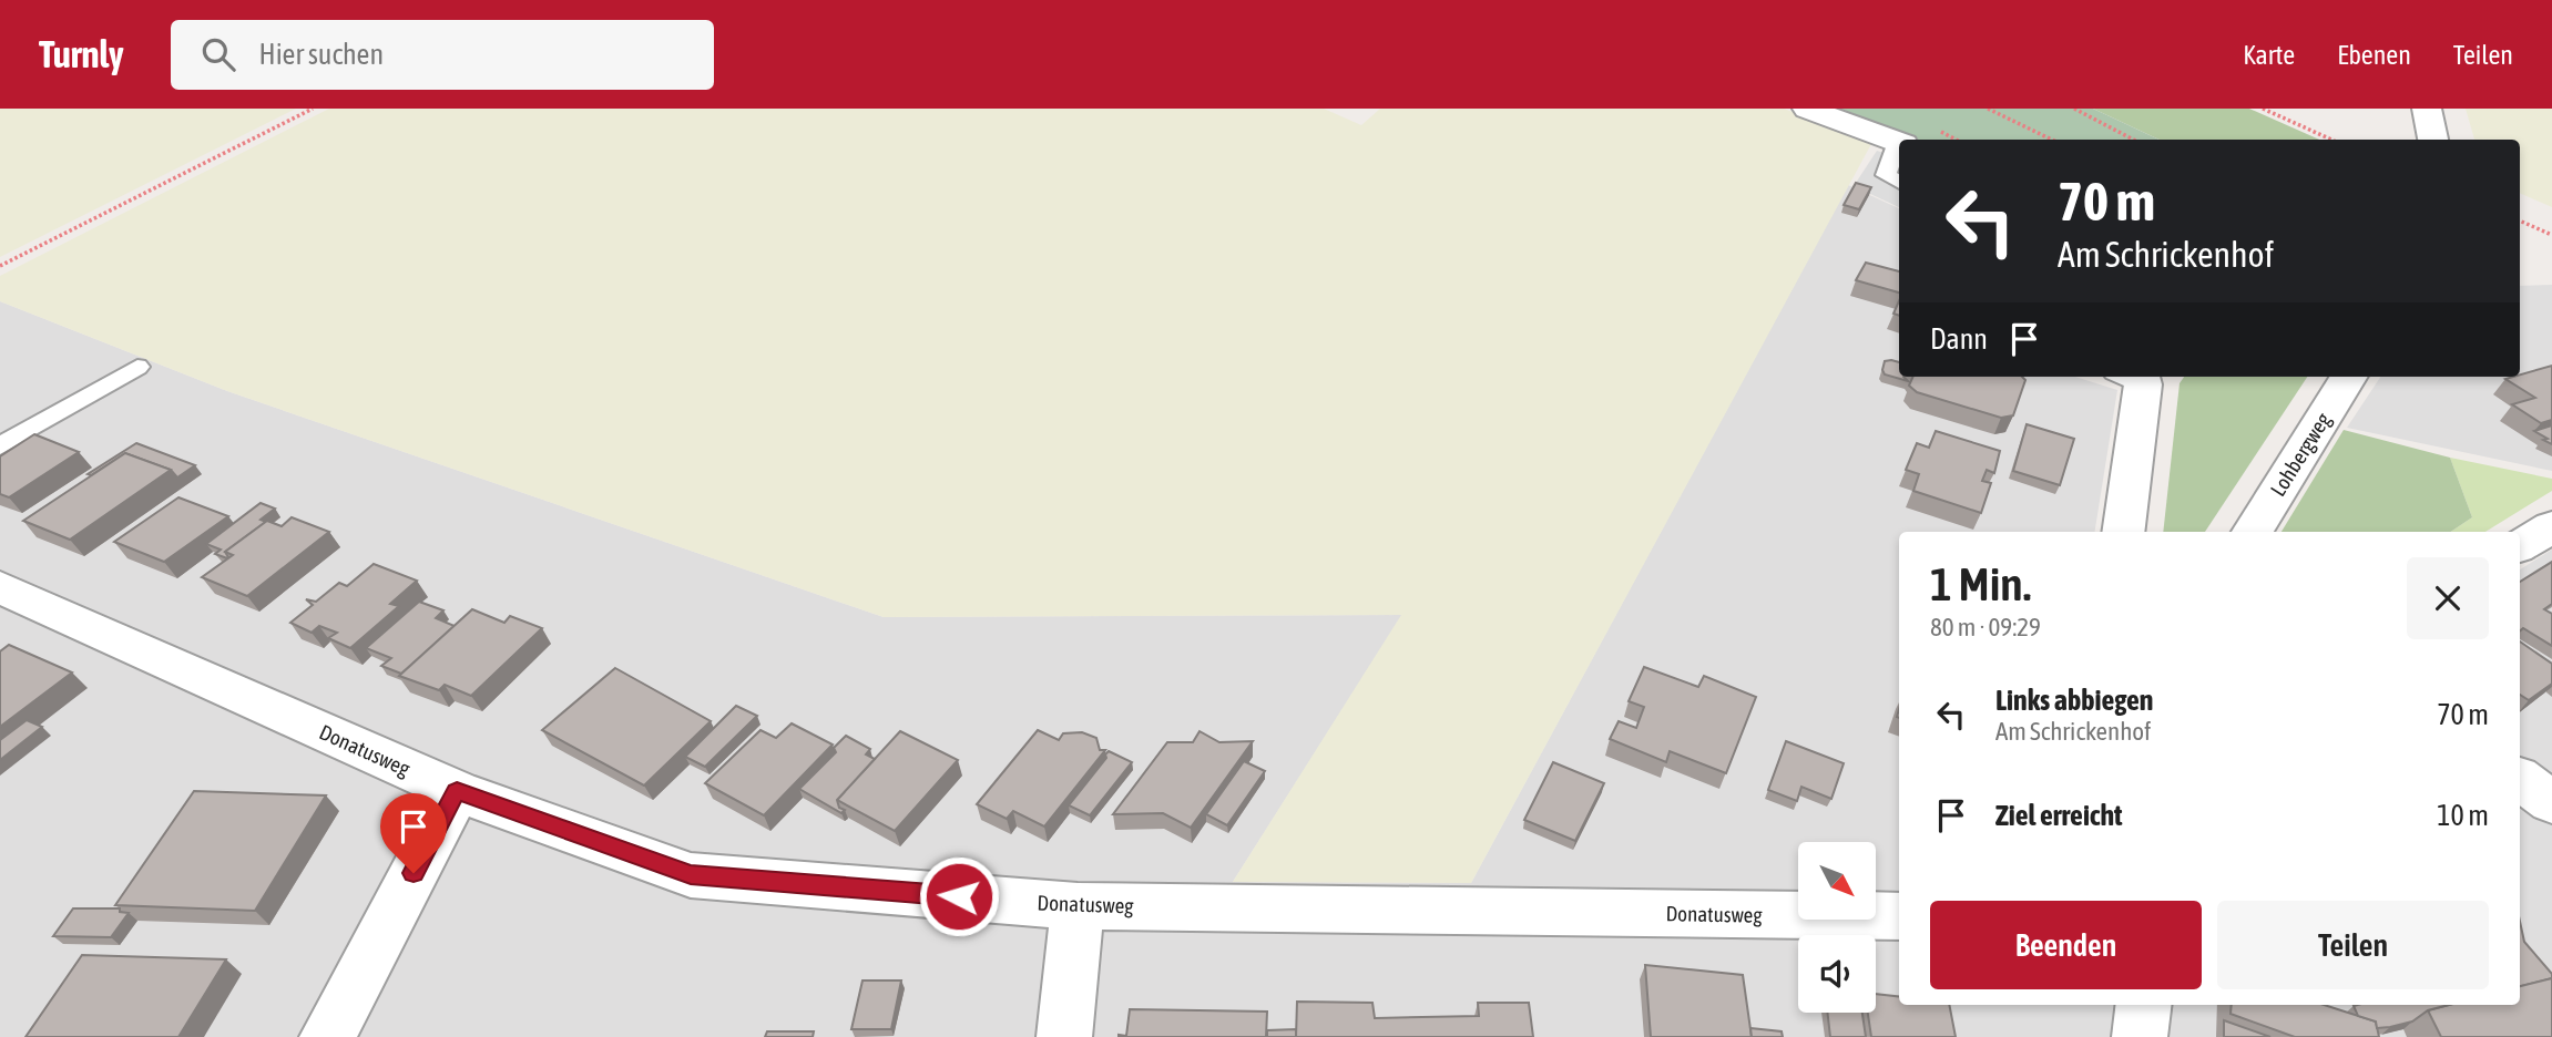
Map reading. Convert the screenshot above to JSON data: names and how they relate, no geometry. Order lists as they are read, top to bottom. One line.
{"streets":{"street":["Lohbergweg","Donatusweg"]},"north":"bottom right","page":{"header":"Turnly","search":"Hier suchen","nav":["Karte","Ebenen","Teilen"],"turn":["70 m","Am Schrickenhof"],"then":"Dann","heading":["1 Min.","80 m · 09:29"],"list":[{"name":"Links abbiegen","note":"Am Schrickenhof","value":"70 m"},{"name":"Ziel erreicht","value":"10 m"}],"buttons":["Beenden","Teilen"]}}
